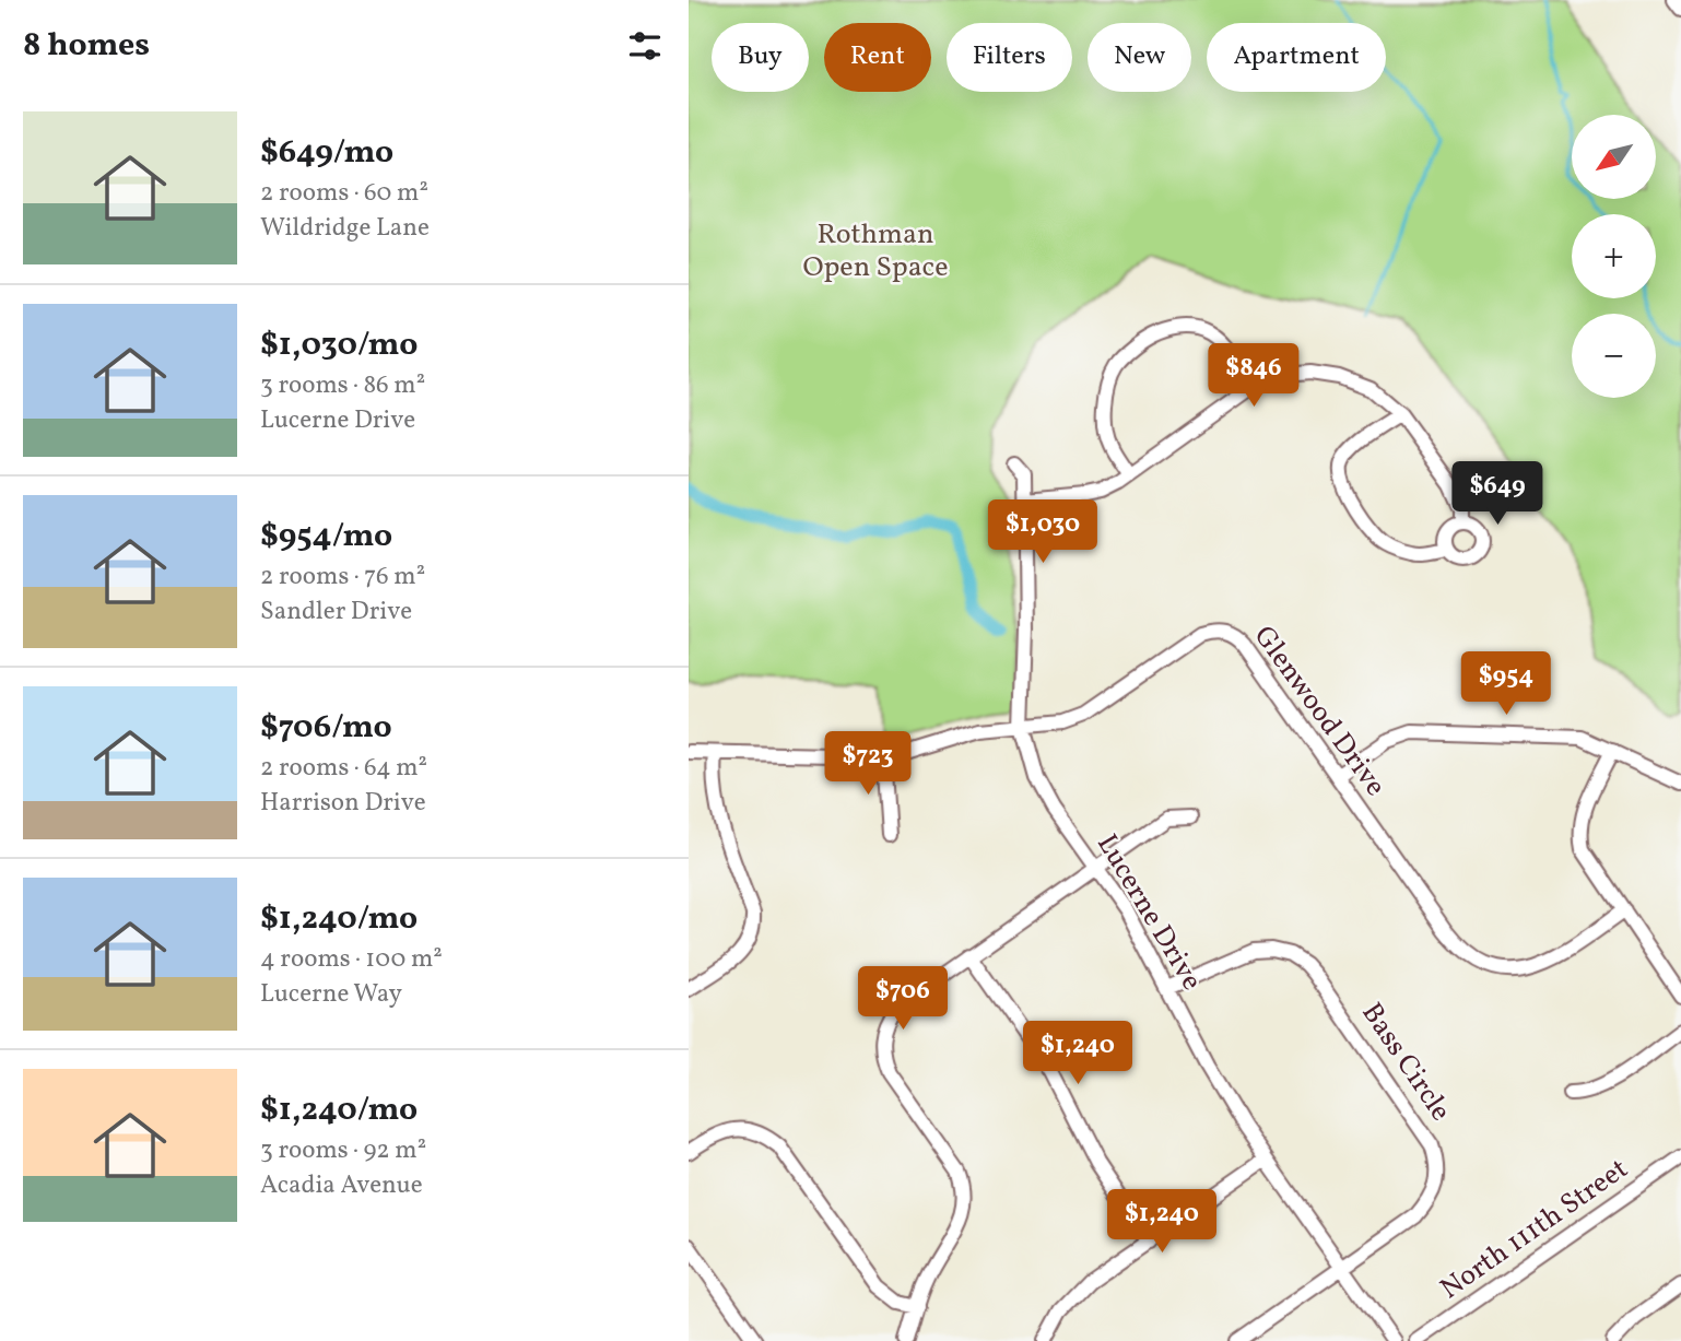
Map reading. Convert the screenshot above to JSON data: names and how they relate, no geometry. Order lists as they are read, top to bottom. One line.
{"streets":{"street":["Glenwood Drive","Lucerne Drive","Bass Circle","North 111th Street"]},"crossings":[["Glenwood Drive","Lucerne Drive"],["Lucerne Drive","Bass Circle"]],"parks":["Rothman Open Space"],"north":"bottom left","page":{"heading":"8 homes","chip":["Buy","Rent","Filters","New","Apartment"],"list":[{"name":"$649/mo","note":"2 rooms · 60 m² · Wildridge Lane"},{"name":"$1,030/mo","note":"3 rooms · 86 m² · Lucerne Drive"},{"name":"$954/mo","note":"2 rooms · 76 m² · Sandler Drive"},{"name":"$706/mo","note":"2 rooms · 64 m² · Harrison Drive"},{"name":"$1,240/mo","note":"4 rooms · 100 m² · Lucerne Way"},{"name":"$1,240/mo","note":"3 rooms · 92 m² · Acadia Avenue"}],"map_buttons":["+","−"],"price":["$846","$649","$1,030","$954","$723","$706","$1,240","$1,240"]}}
